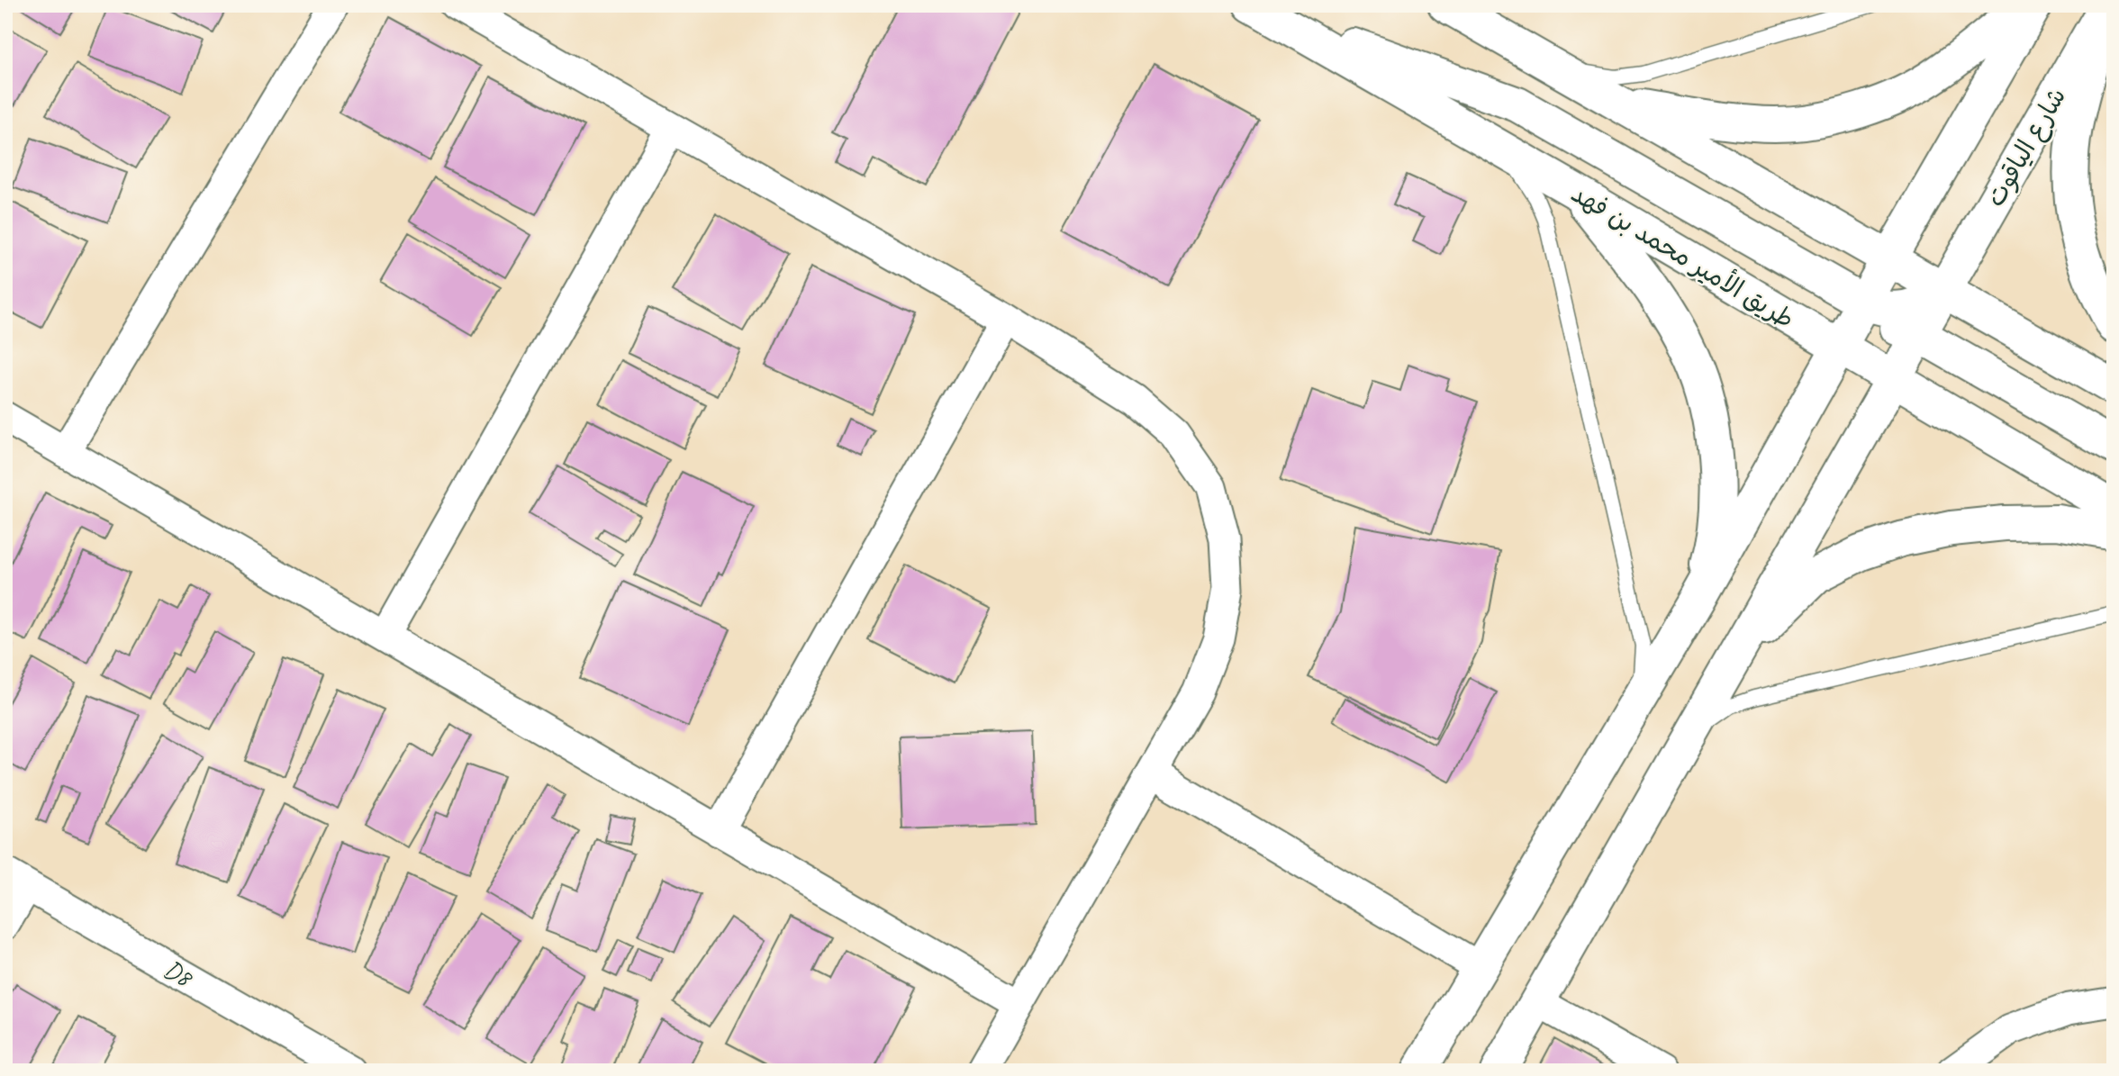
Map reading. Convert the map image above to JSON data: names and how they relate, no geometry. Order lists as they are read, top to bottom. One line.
{"streets":{"street":["شارع الياقوت","طريق الأمير محمد بن فهد","D8"]}}
